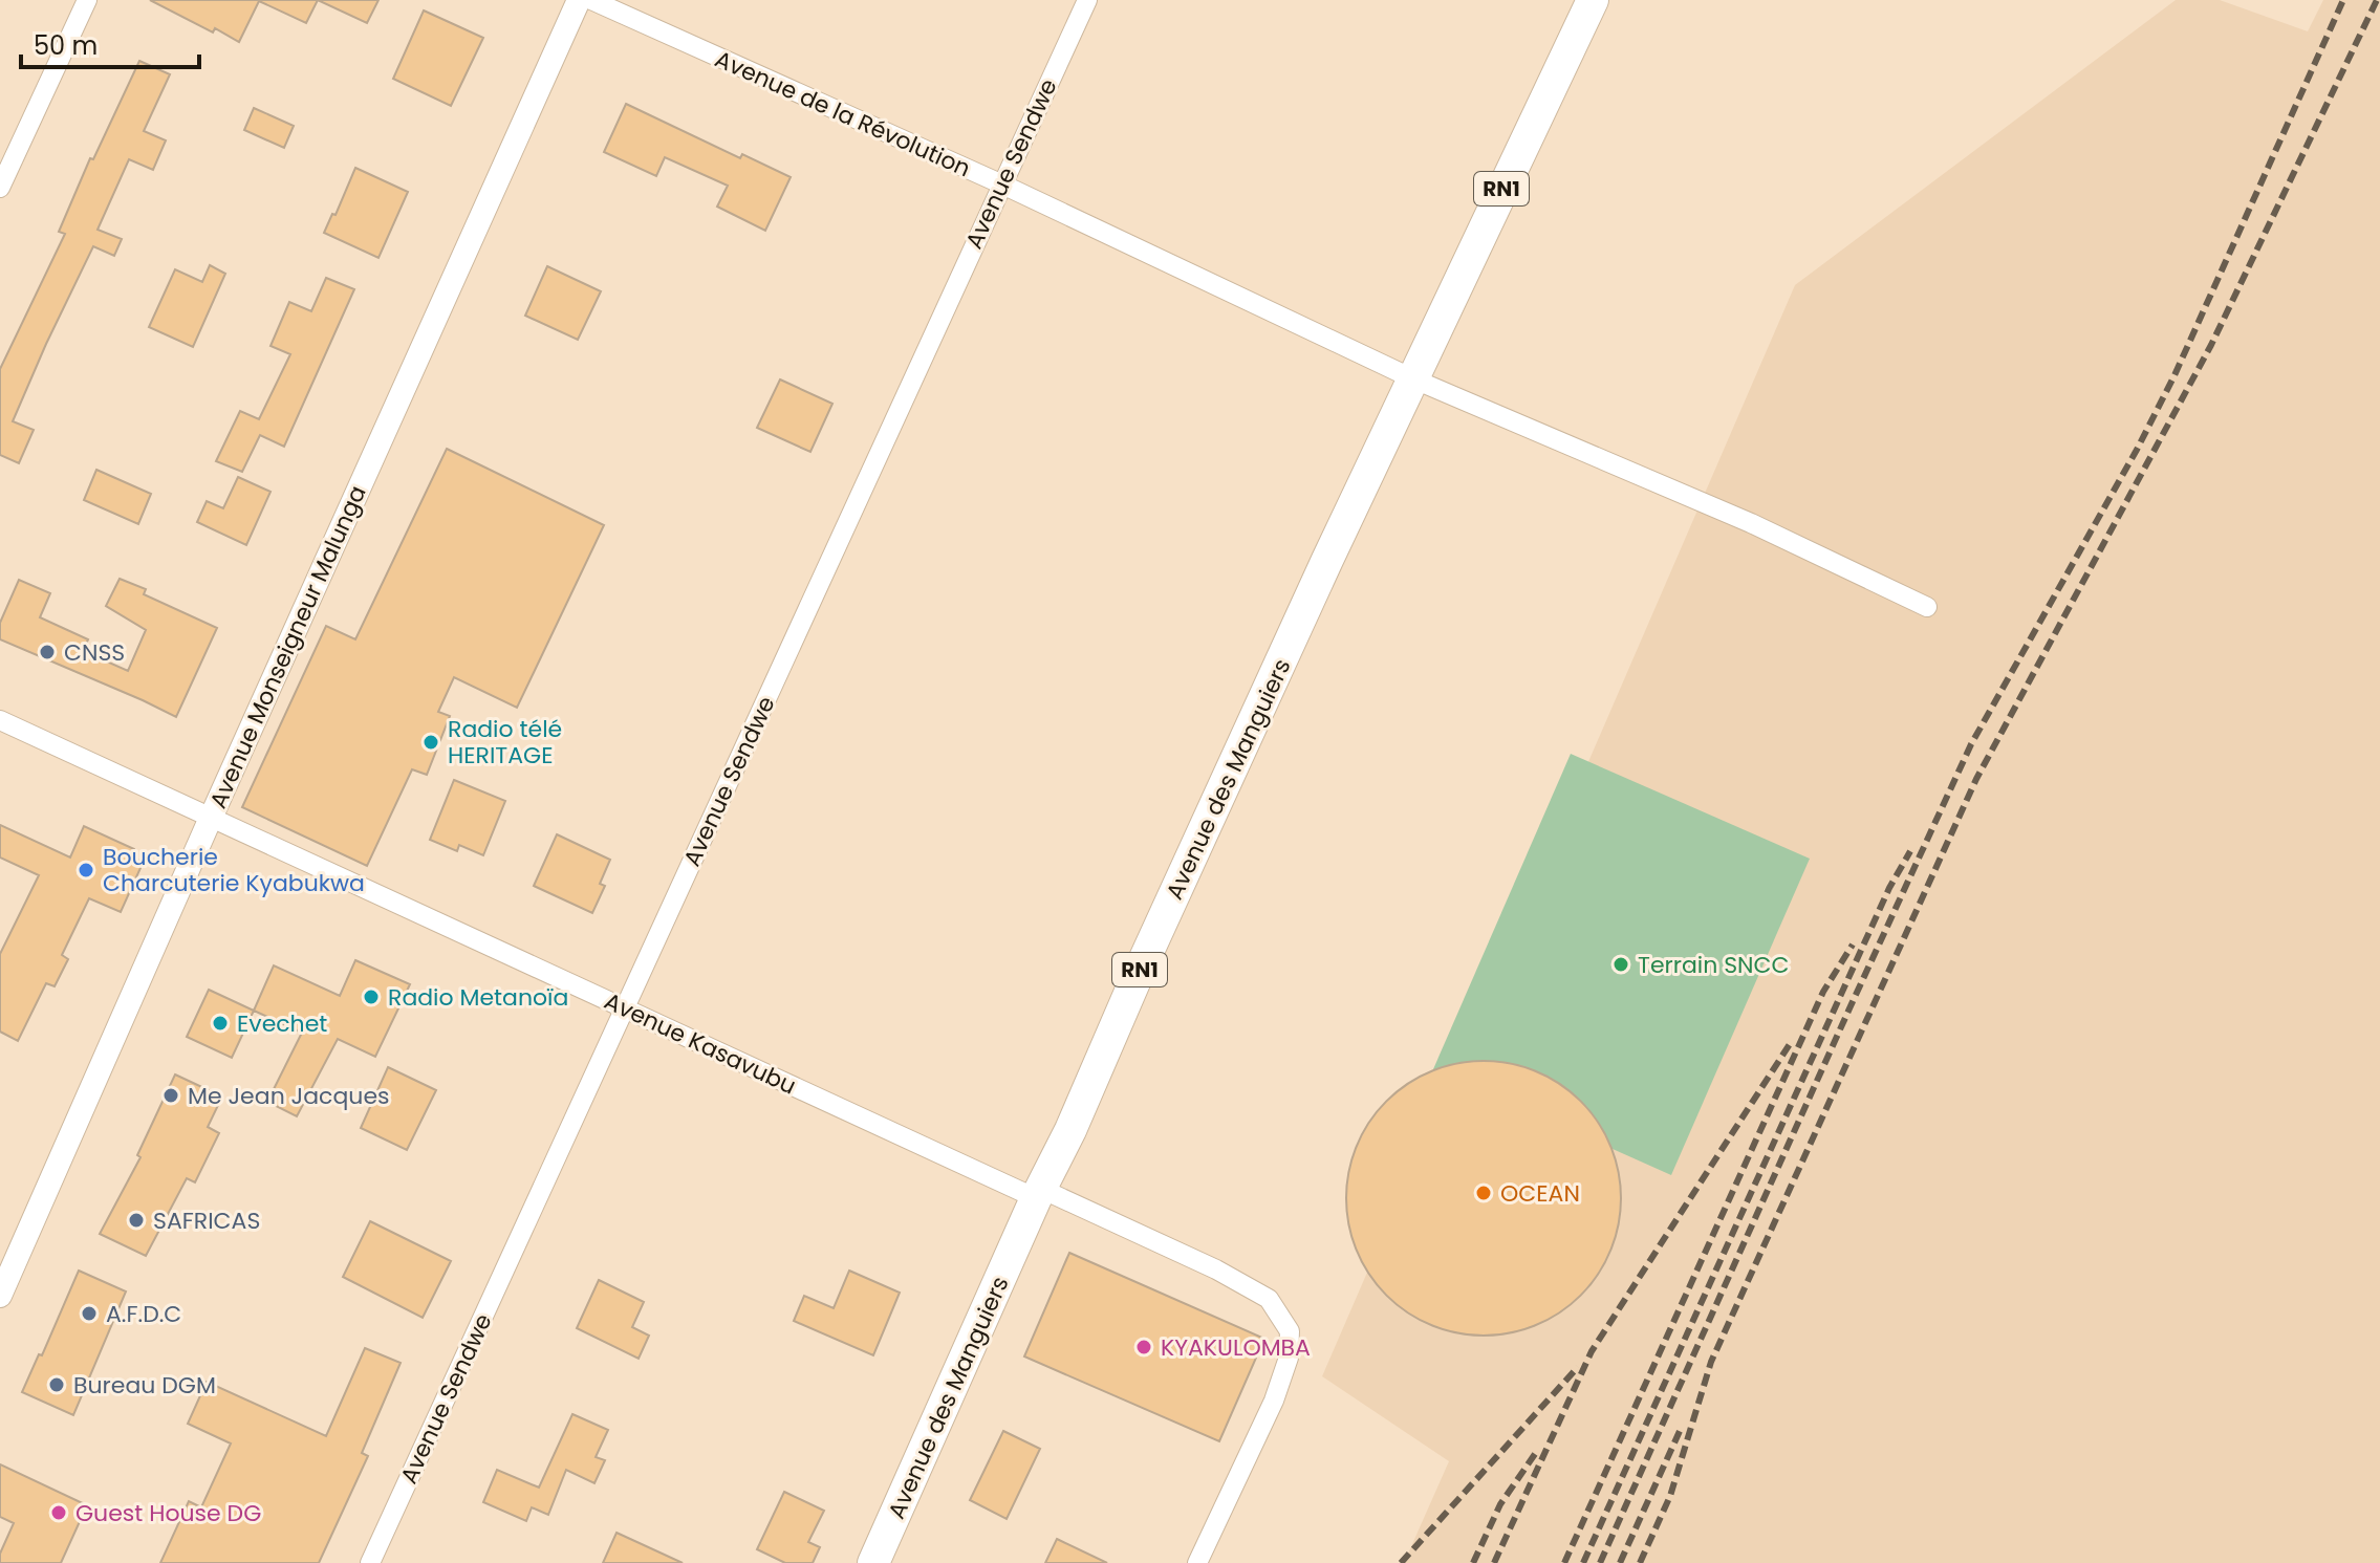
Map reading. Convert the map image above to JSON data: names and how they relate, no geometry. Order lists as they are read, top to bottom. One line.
{"streets":{"highway":["RN1","Avenue des Manguiers"],"street":["Avenue de la Révolution","Avenue Sendwe","Avenue Monseigneur Malunga","Avenue Kasavubu"]},"crossings":[["Avenue de la Révolution","Avenue Sendwe"],["Avenue de la Révolution","Avenue des Manguiers"],["Avenue Sendwe","Avenue Kasavubu"],["Avenue Monseigneur Malunga","Avenue Kasavubu"],["Avenue des Manguiers","Avenue Kasavubu"]],"places":["CNSS","Radio télé HERITAGE","Boucherie Charcuterie Kyabukwa","Terrain SNCC","Radio Metanoïa","Evechet","Me Jean Jacques","OCEAN","SAFRICAS","A.F.D.C","KYAKULOMBA","Bureau DGM","Guest House DG"],"scale_bar":"50 m"}
